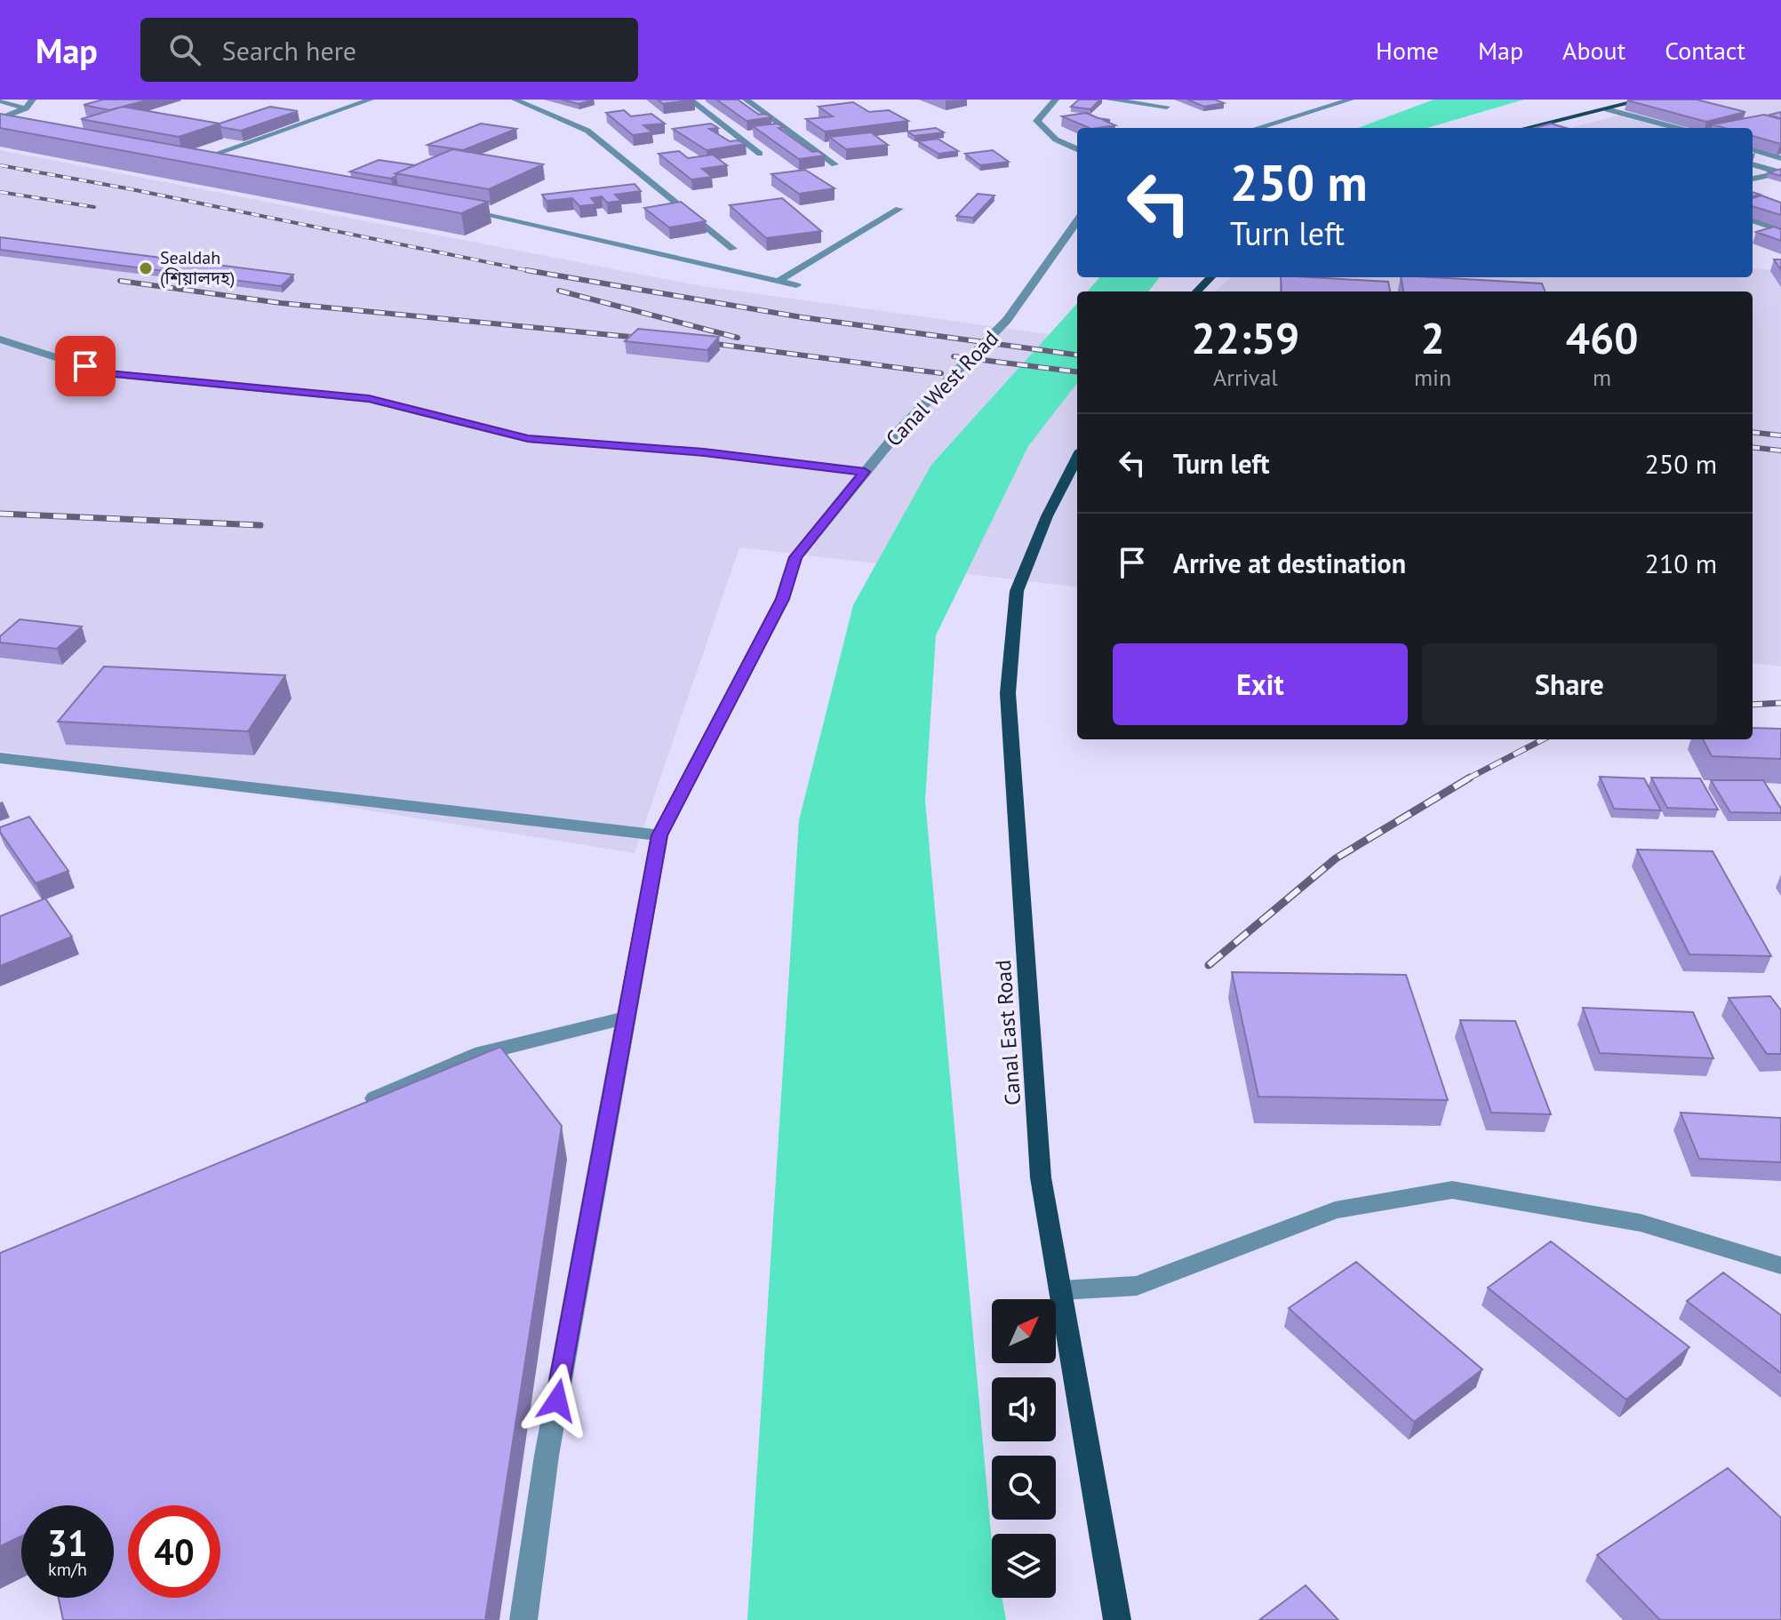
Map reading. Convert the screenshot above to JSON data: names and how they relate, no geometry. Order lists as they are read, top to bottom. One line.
{"streets":{"main road":["Canal East Road"],"street":["Canal West Road"]},"places":["Sealdah (শিয়ালদহ)"],"north":"top right","page":{"header":"Map","search":"Search here","nav":["Home","Map","About","Contact"],"turn":["250 m","Turn left"],"eta":["22:59","Arrival","2","min","460","m"],"list":[{"name":"Turn left","value":"250 m"},{"name":"Arrive at destination","value":"210 m"}],"buttons":["Exit","Share"],"speed":"31 km/h","limit":"40"}}
